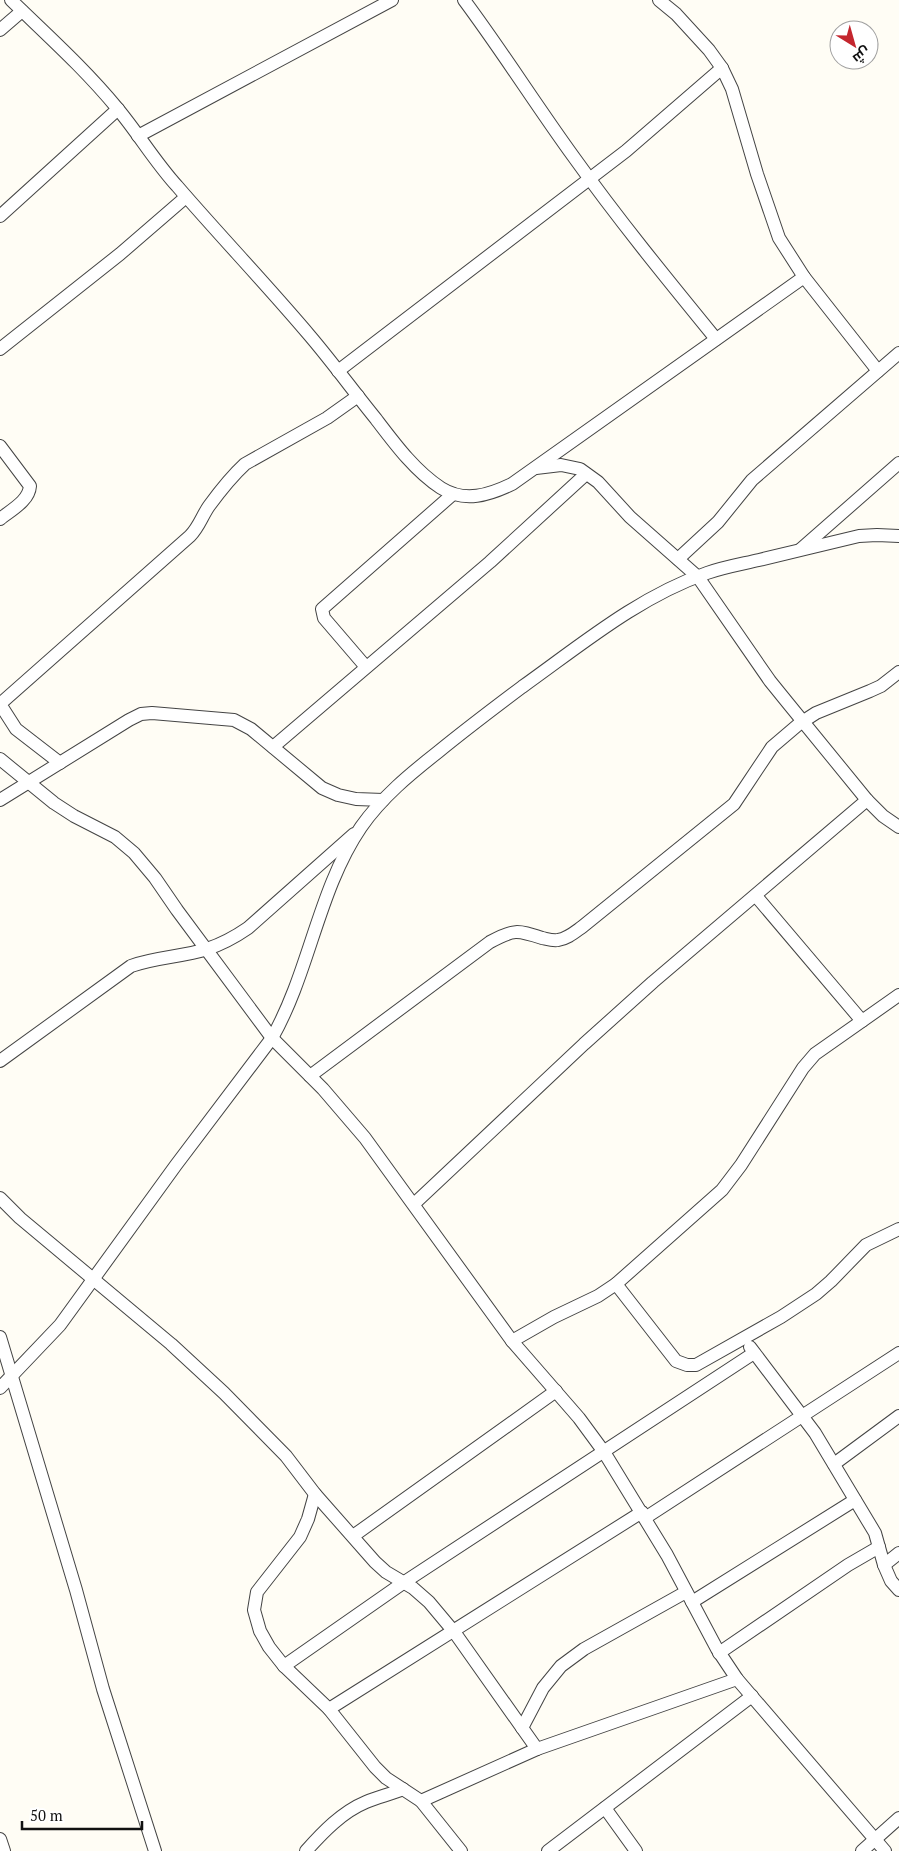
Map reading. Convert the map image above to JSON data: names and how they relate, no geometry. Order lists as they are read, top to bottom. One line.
{"scale_bar":"50 m","north":"bottom right"}
